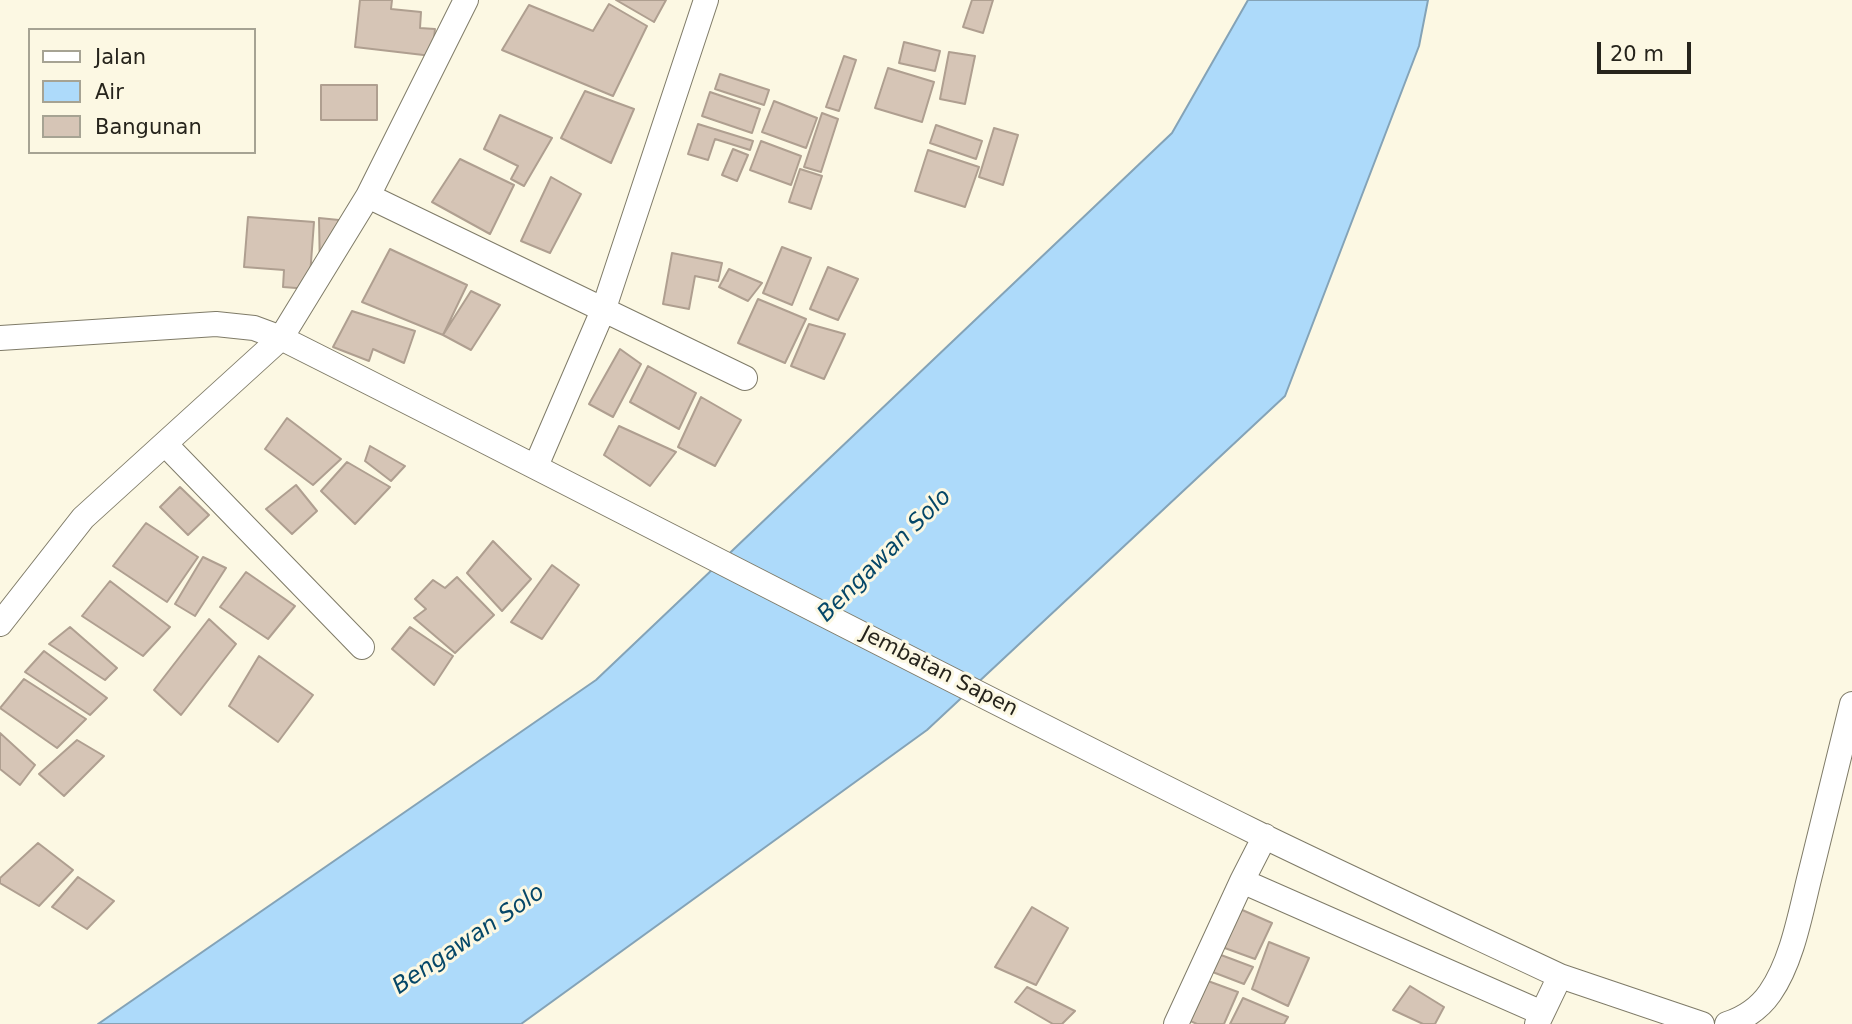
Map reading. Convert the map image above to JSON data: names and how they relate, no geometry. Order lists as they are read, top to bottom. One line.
{"streets":{"street":["Jembatan Sapen"]},"water":["Bengawan Solo"],"legend":["Jalan","Air","Bangunan"],"scale_bar":"20 m"}
